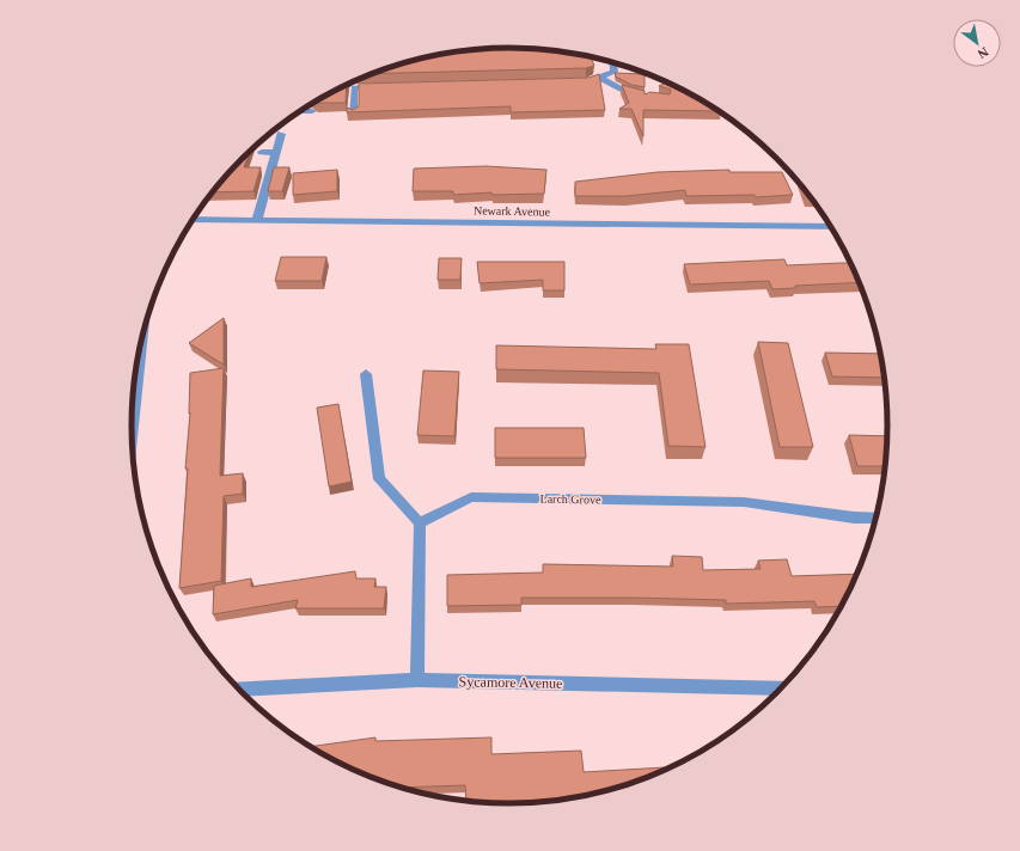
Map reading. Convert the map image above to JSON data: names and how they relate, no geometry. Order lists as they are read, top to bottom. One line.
{"streets":{"street":["Newark Avenue","Larch Grove","Sycamore Avenue"]},"north":"bottom right"}
